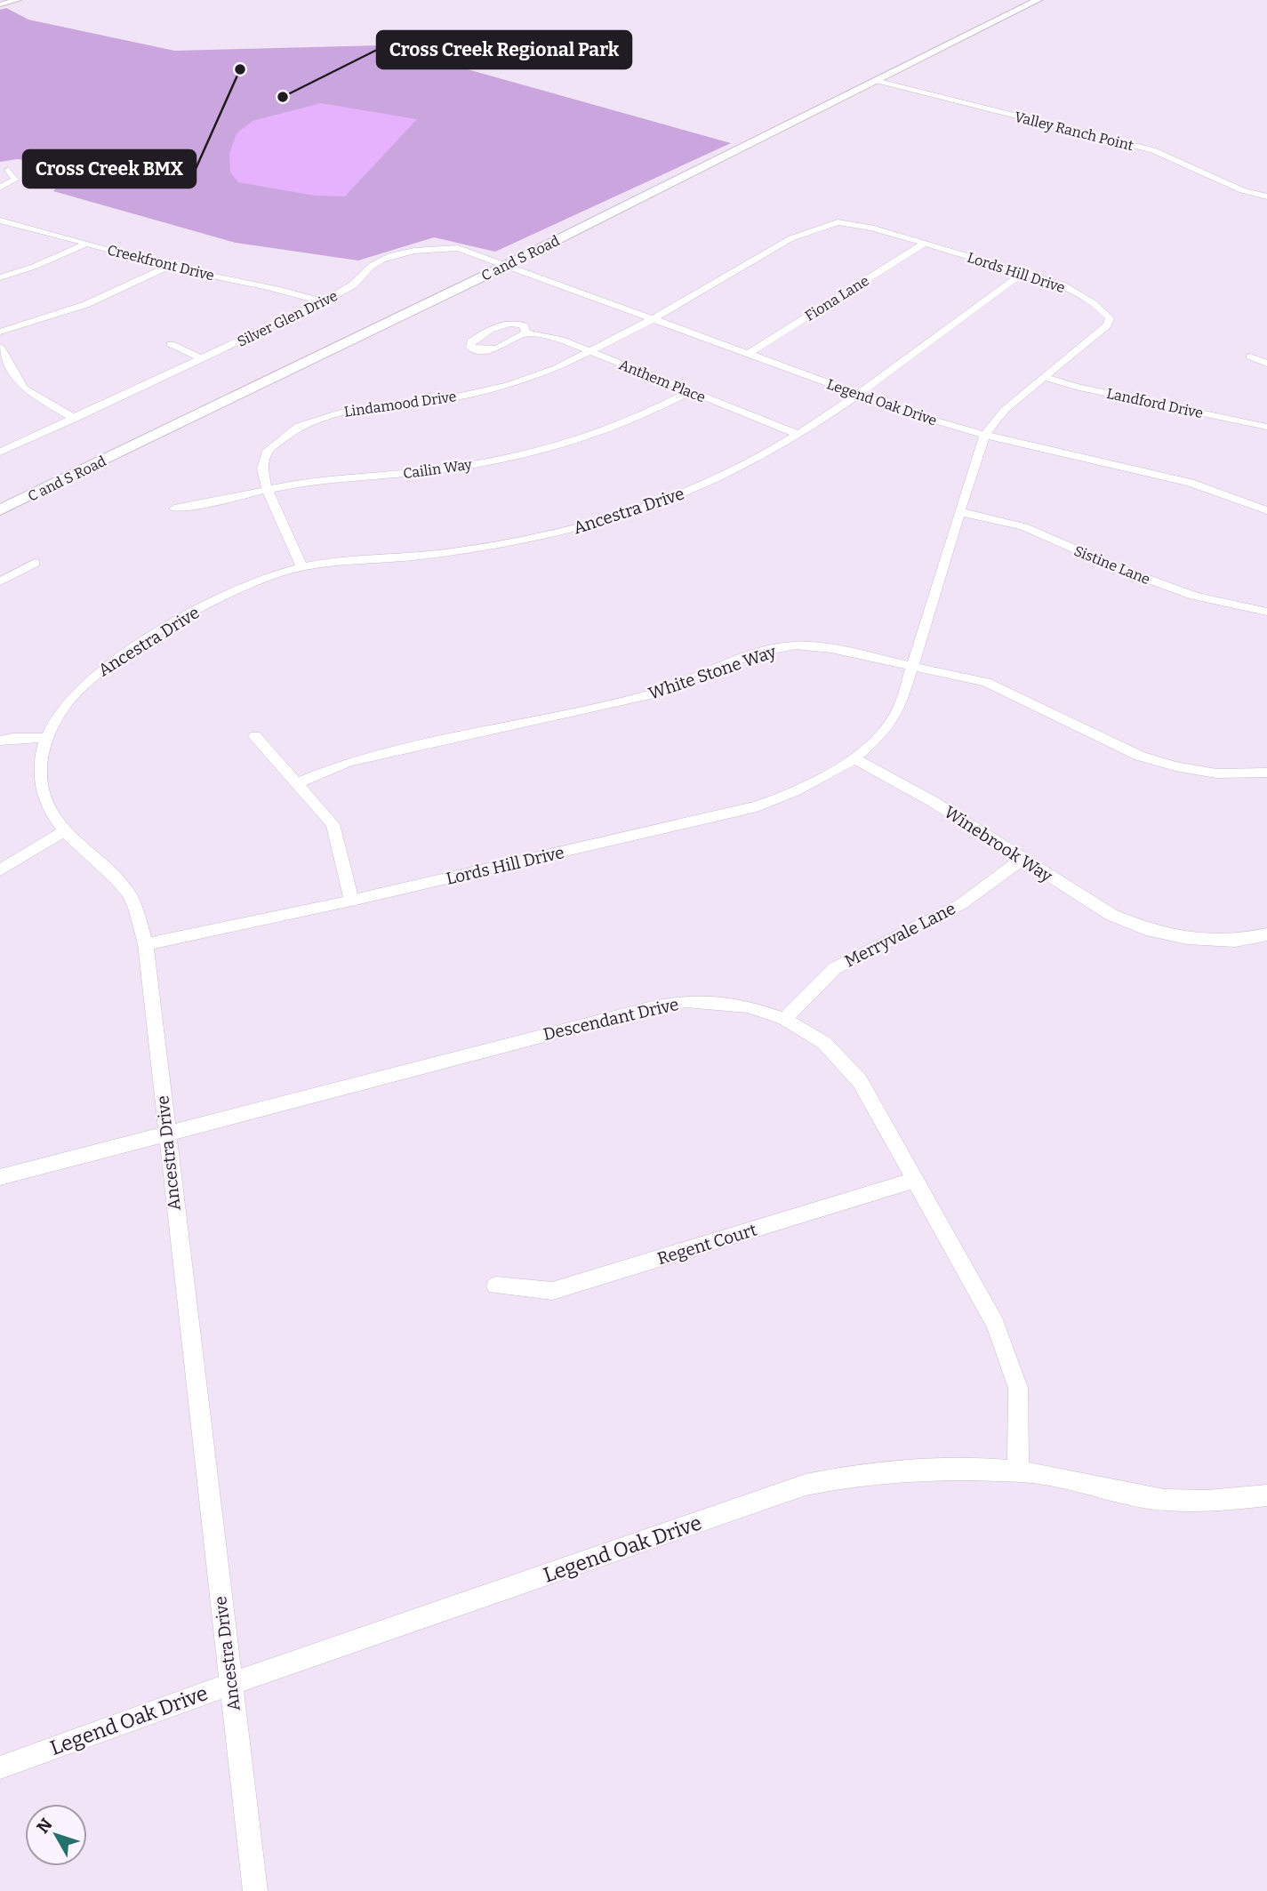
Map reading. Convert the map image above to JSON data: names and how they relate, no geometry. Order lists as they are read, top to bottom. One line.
{"streets":{"main road":["C and S Road"],"street":["Valley Ranch Point","Creekfront Drive","Lords Hill Drive","Fiona Lane","Silver Glen Drive","Anthem Place","Legend Oak Drive","Landford Drive","Lindamood Drive","Cailin Way","Ancestra Drive","Sistine Lane","White Stone Way","Winebrook Way","Merryvale Lane","Descendant Drive","Regent Court"]},"crossings":[["Valley Ranch Point","C and S Road"],["C and S Road","Silver Glen Drive"],["C and S Road","Legend Oak Drive"],["Creekfront Drive","Silver Glen Drive"],["Lords Hill Drive","Fiona Lane"],["Lords Hill Drive","Legend Oak Drive"],["Lords Hill Drive","Landford Drive"],["Lords Hill Drive","Lindamood Drive"],["Lords Hill Drive","Ancestra Drive"],["Lords Hill Drive","Sistine Lane"],["Lords Hill Drive","White Stone Way"],["Lords Hill Drive","Winebrook Way"],["Fiona Lane","Legend Oak Drive"],["Silver Glen Drive","Legend Oak Drive"],["Anthem Place","Lindamood Drive"],["Anthem Place","Cailin Way"],["Anthem Place","Ancestra Drive"],["Legend Oak Drive","Lindamood Drive"],["Legend Oak Drive","Ancestra Drive"],["Legend Oak Drive","Descendant Drive"],["Lindamood Drive","Cailin Way"],["Lindamood Drive","Ancestra Drive"],["Ancestra Drive","Descendant Drive"],["Winebrook Way","Merryvale Lane"],["Merryvale Lane","Descendant Drive"],["Descendant Drive","Regent Court"]],"places":["Cross Creek BMX","Cross Creek Regional Park"],"north":"top left"}
